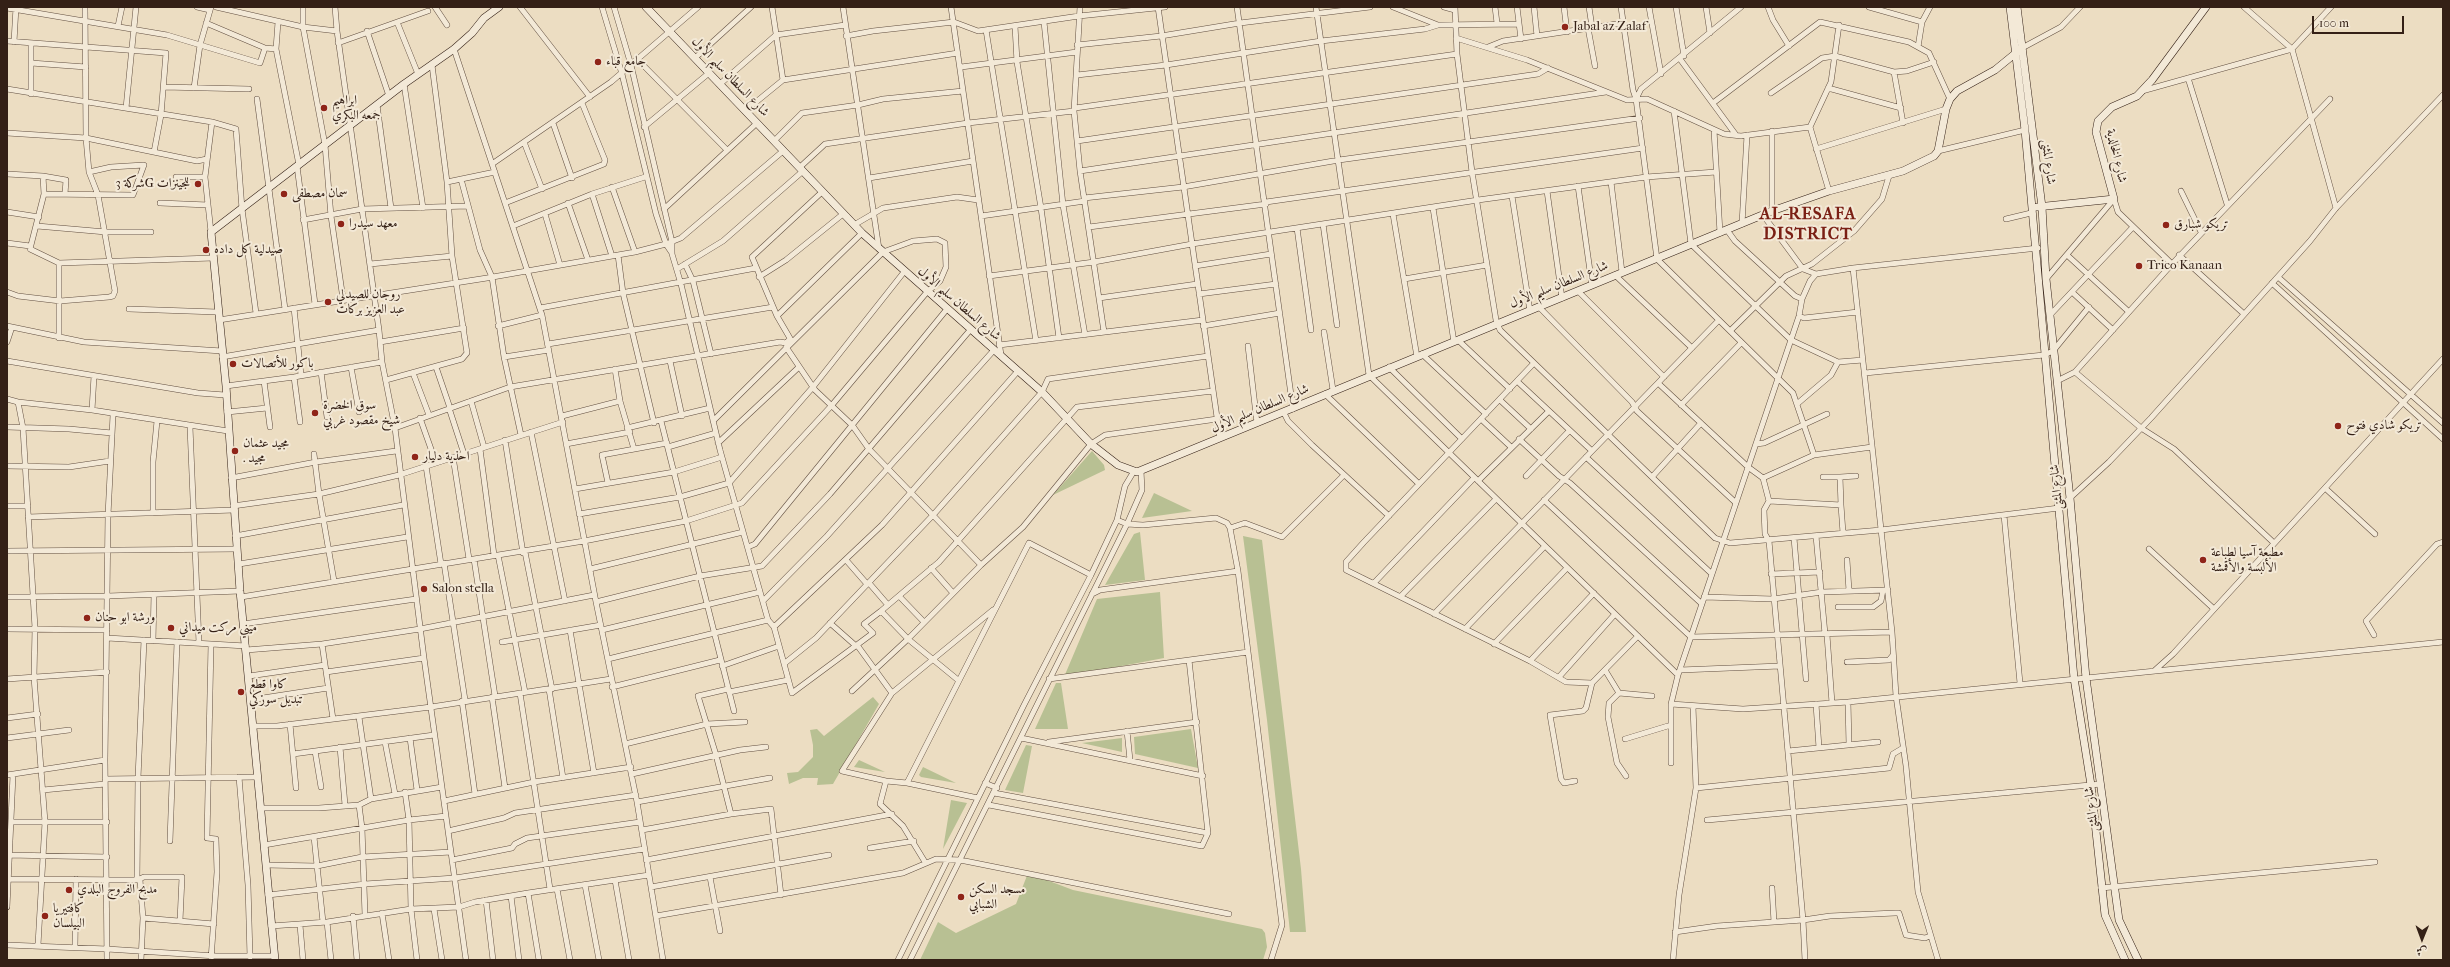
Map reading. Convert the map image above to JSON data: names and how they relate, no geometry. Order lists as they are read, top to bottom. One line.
{"streets":{"street":["شارع السلطان سليم الأول","شارع الخالدية","شارع المثنى"]},"crossings":[["شارع السلطان سليم الأول","شارع المثنى"],["شارع الخالدية","شارع المثنى"]],"districts":["AL-RESAFA DISTRICT"],"places":["Jabal az Zalaf","جامع قباء","ابراهيم جمعه البكري","شركة 3G للجينزات","سمان مصطفى","معهد سيدرا","تريكو شبارق","صيدلية كل داده","Trico Kanaan","روجان للصيدلي عبد العزيز بركات","باكور للأتصالات","سوق الخضرة شيخ مقصود غربي","تريكو شادي فتوح","مجيد عثمان . مجيد","احذية دليار","مطبعة آسيا لطباعة الألبسة والأقمشة","Salon stella","ورشة ابو حنان","ميني مركت ميداني","كاوا قطع تبديل سوزكي","مدبح الفروج البلدي","مسجد السكن الشبابي","كافتيريا البيلسان"],"scale_bar":"100 m","north":"bottom"}
